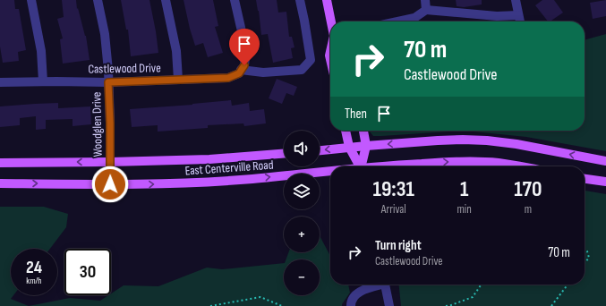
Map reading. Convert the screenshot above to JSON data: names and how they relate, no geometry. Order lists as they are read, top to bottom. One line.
{"streets":{"main road":["East Centerville Road"],"street":["Castlewood Drive","Woodglen Drive"]},"crossings":[["Castlewood Drive","Woodglen Drive"],["Woodglen Drive","East Centerville Road"]],"page":{"turn":["70 m","Castlewood Drive"],"then":"Then","map_buttons":["+","−"],"eta":["19:31","Arrival","1","min","170","m"],"list":[{"name":"Turn right","note":"Castlewood Drive","value":"70 m"}],"speed":"24 km/h","limit":"30"}}
